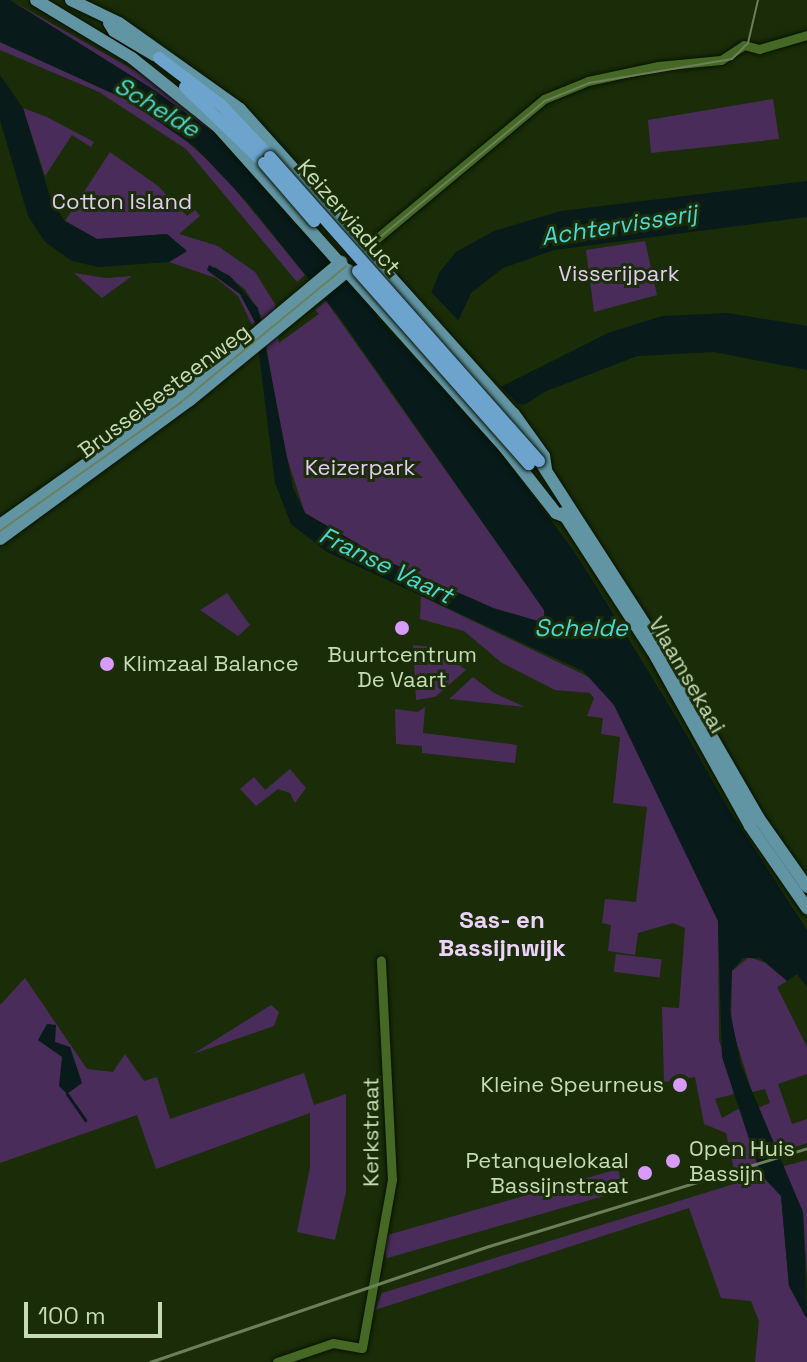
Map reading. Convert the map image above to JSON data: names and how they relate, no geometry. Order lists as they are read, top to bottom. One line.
{"streets":{"highway":["Keizerviaduct"],"main road":["Brusselsesteenweg","Vlaamsekaai"],"street":["Kerkstraat"]},"crossings":[["Keizerviaduct","Vlaamsekaai"]],"districts":["Sas- en Bassijnwijk"],"water":["Schelde","Achtervisserij","Franse Vaart"],"parks":["Cotton Island","Visserijpark","Keizerpark"],"places":["Buurtcentrum De Vaart","Klimzaal Balance","Kleine Speurneus","Open Huis Bassijn","Petanquelokaal Bassijnstraat"],"scale_bar":"100 m"}
